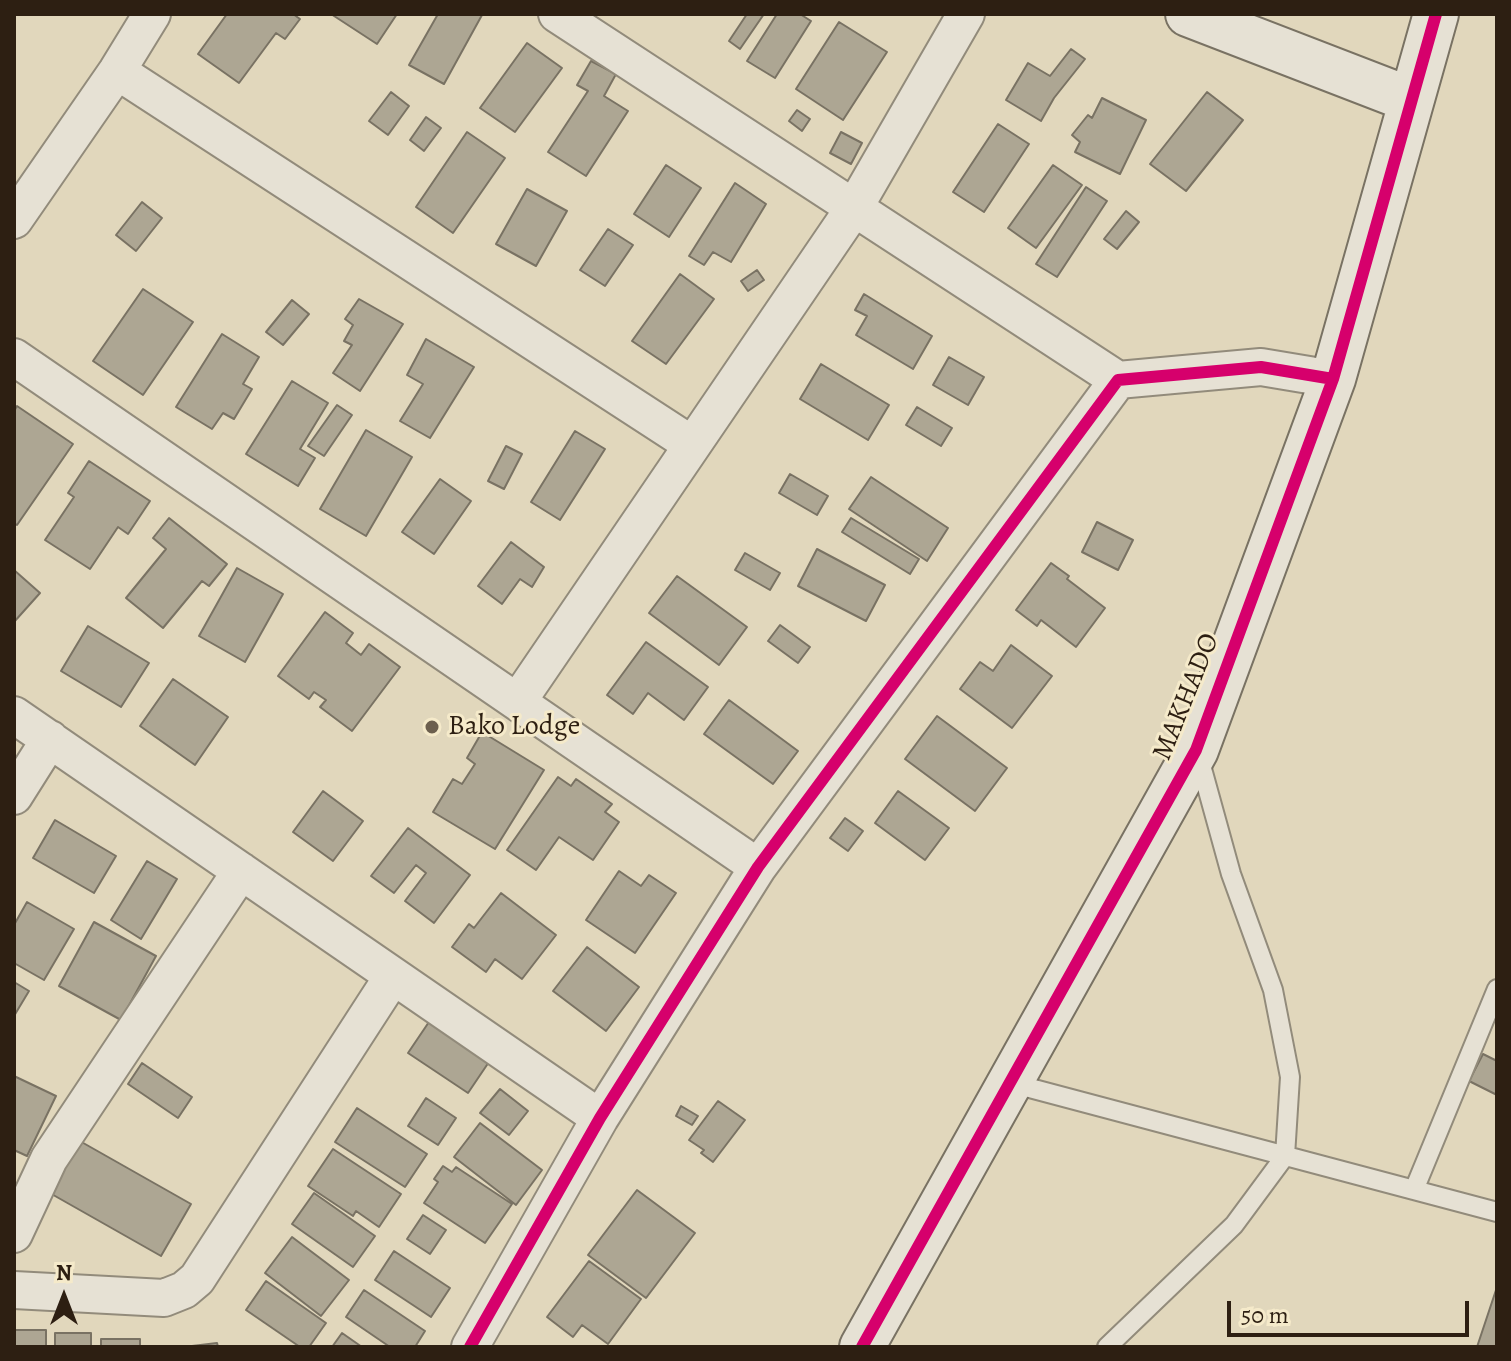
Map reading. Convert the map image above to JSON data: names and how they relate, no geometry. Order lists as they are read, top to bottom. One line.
{"streets":{"street":["MAKHADO"]},"places":["Bako Lodge"],"scale_bar":"50 m","north":"top"}
